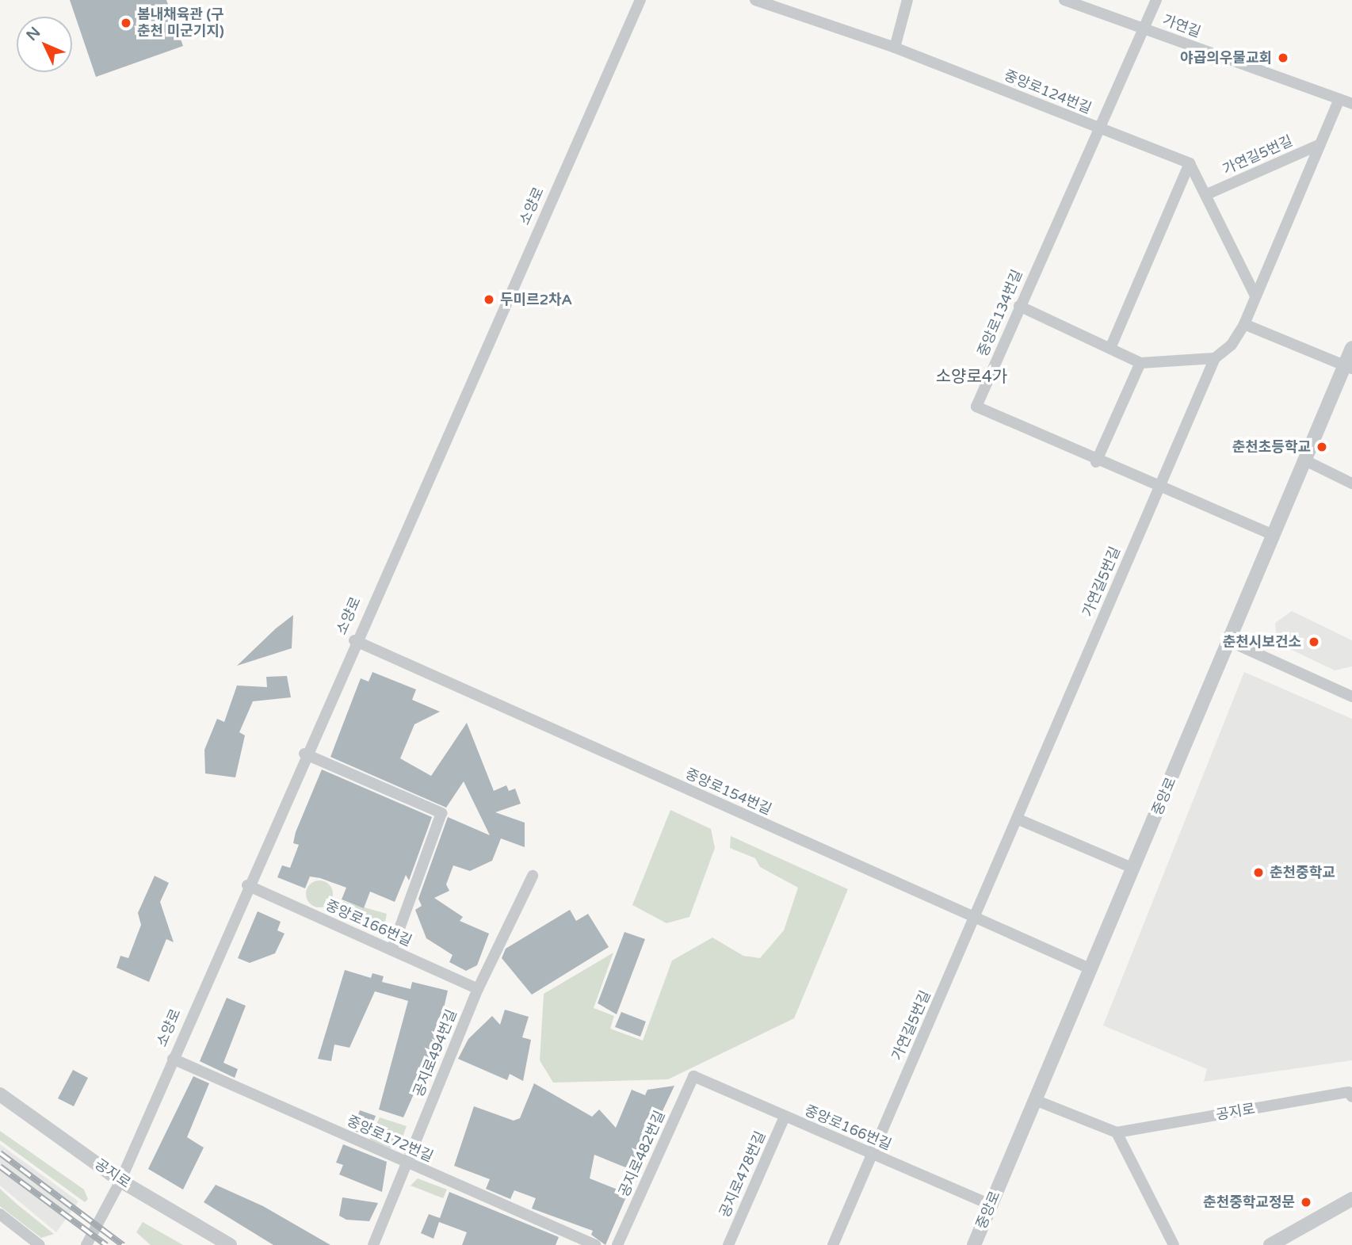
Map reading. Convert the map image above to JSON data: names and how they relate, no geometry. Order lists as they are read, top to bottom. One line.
{"streets":{"street":["가연길","중앙로124번길","가연길5번길","소양로","중앙로134번길","중앙로154번길","중앙로","중앙로166번길","공지로494번길","공지로","중앙로172번길","공지로482번길","공지로478번길"]},"crossings":[["가연길","가연길5번길"],["가연길","중앙로134번길"],["중앙로124번길","중앙로134번길"],["가연길5번길","중앙로134번길"],["가연길5번길","중앙로154번길"],["가연길5번길","중앙로166번길"],["소양로","중앙로154번길"],["소양로","중앙로166번길"],["소양로","공지로"],["소양로","중앙로172번길"],["중앙로134번길","중앙로"],["중앙로154번길","중앙로"],["중앙로","중앙로166번길"],["중앙로166번길","공지로494번길"],["중앙로166번길","공지로482번길"],["중앙로166번길","공지로478번길"],["공지로494번길","중앙로172번길"]],"districts":["소양로4가"],"places":["봄내채육관 (구 춘천 미군기지)","야곱의우물교회","두미르2차A","춘천초등학교","춘천시보건소","춘천중학교","춘천중학교정문"],"north":"top left"}
